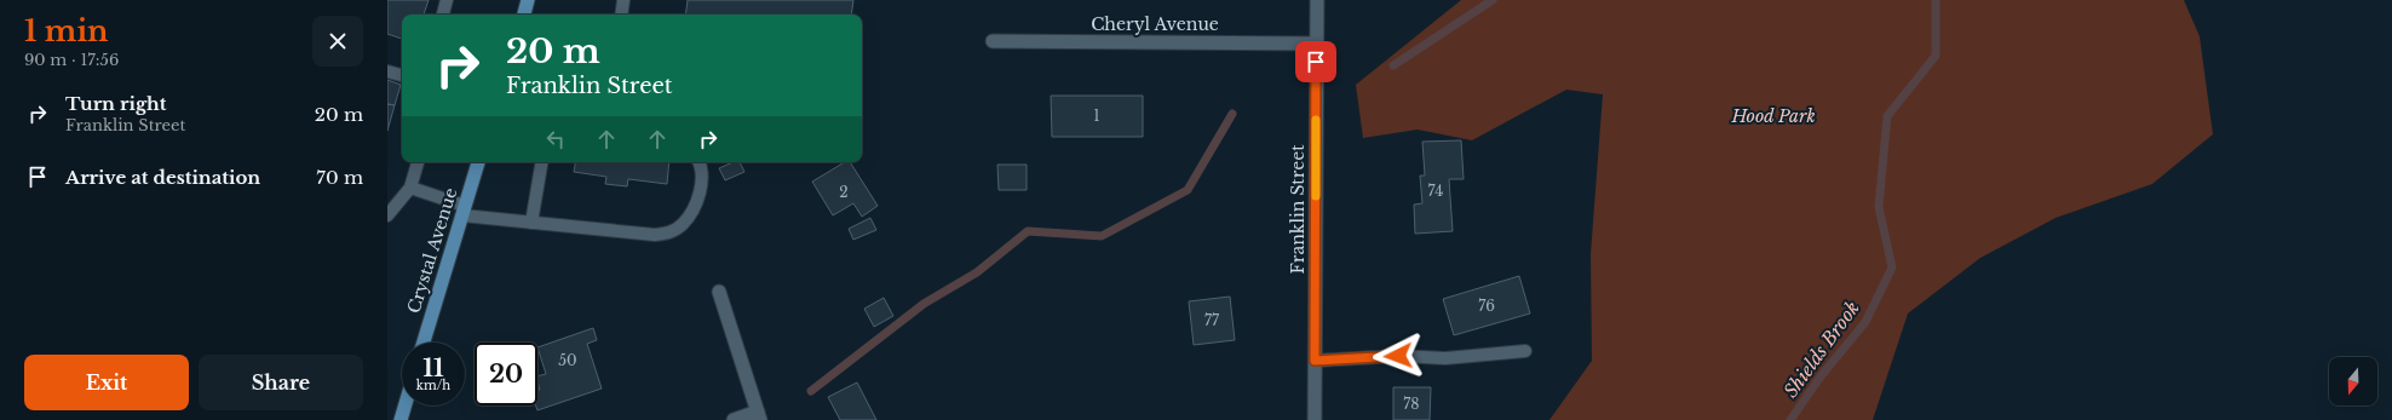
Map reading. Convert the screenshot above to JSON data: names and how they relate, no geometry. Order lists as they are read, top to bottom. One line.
{"streets":{"main road":["Crystal Avenue"],"street":["Cheryl Avenue","Franklin Street"]},"crossings":[["Cheryl Avenue","Franklin Street"]],"water":["Shields Brook"],"parks":["Hood Park"],"house_numbers":["1","74","2","76","77","50","78"],"north":"bottom","page":{"heading":["1 min","90 m · 17:56"],"turn":["20 m","Franklin Street"],"list":[{"name":"Turn right","note":"Franklin Street","value":"20 m"},{"name":"Arrive at destination","value":"70 m"}],"speed":"11 km/h","limit":"20","buttons":["Exit","Share"]}}
